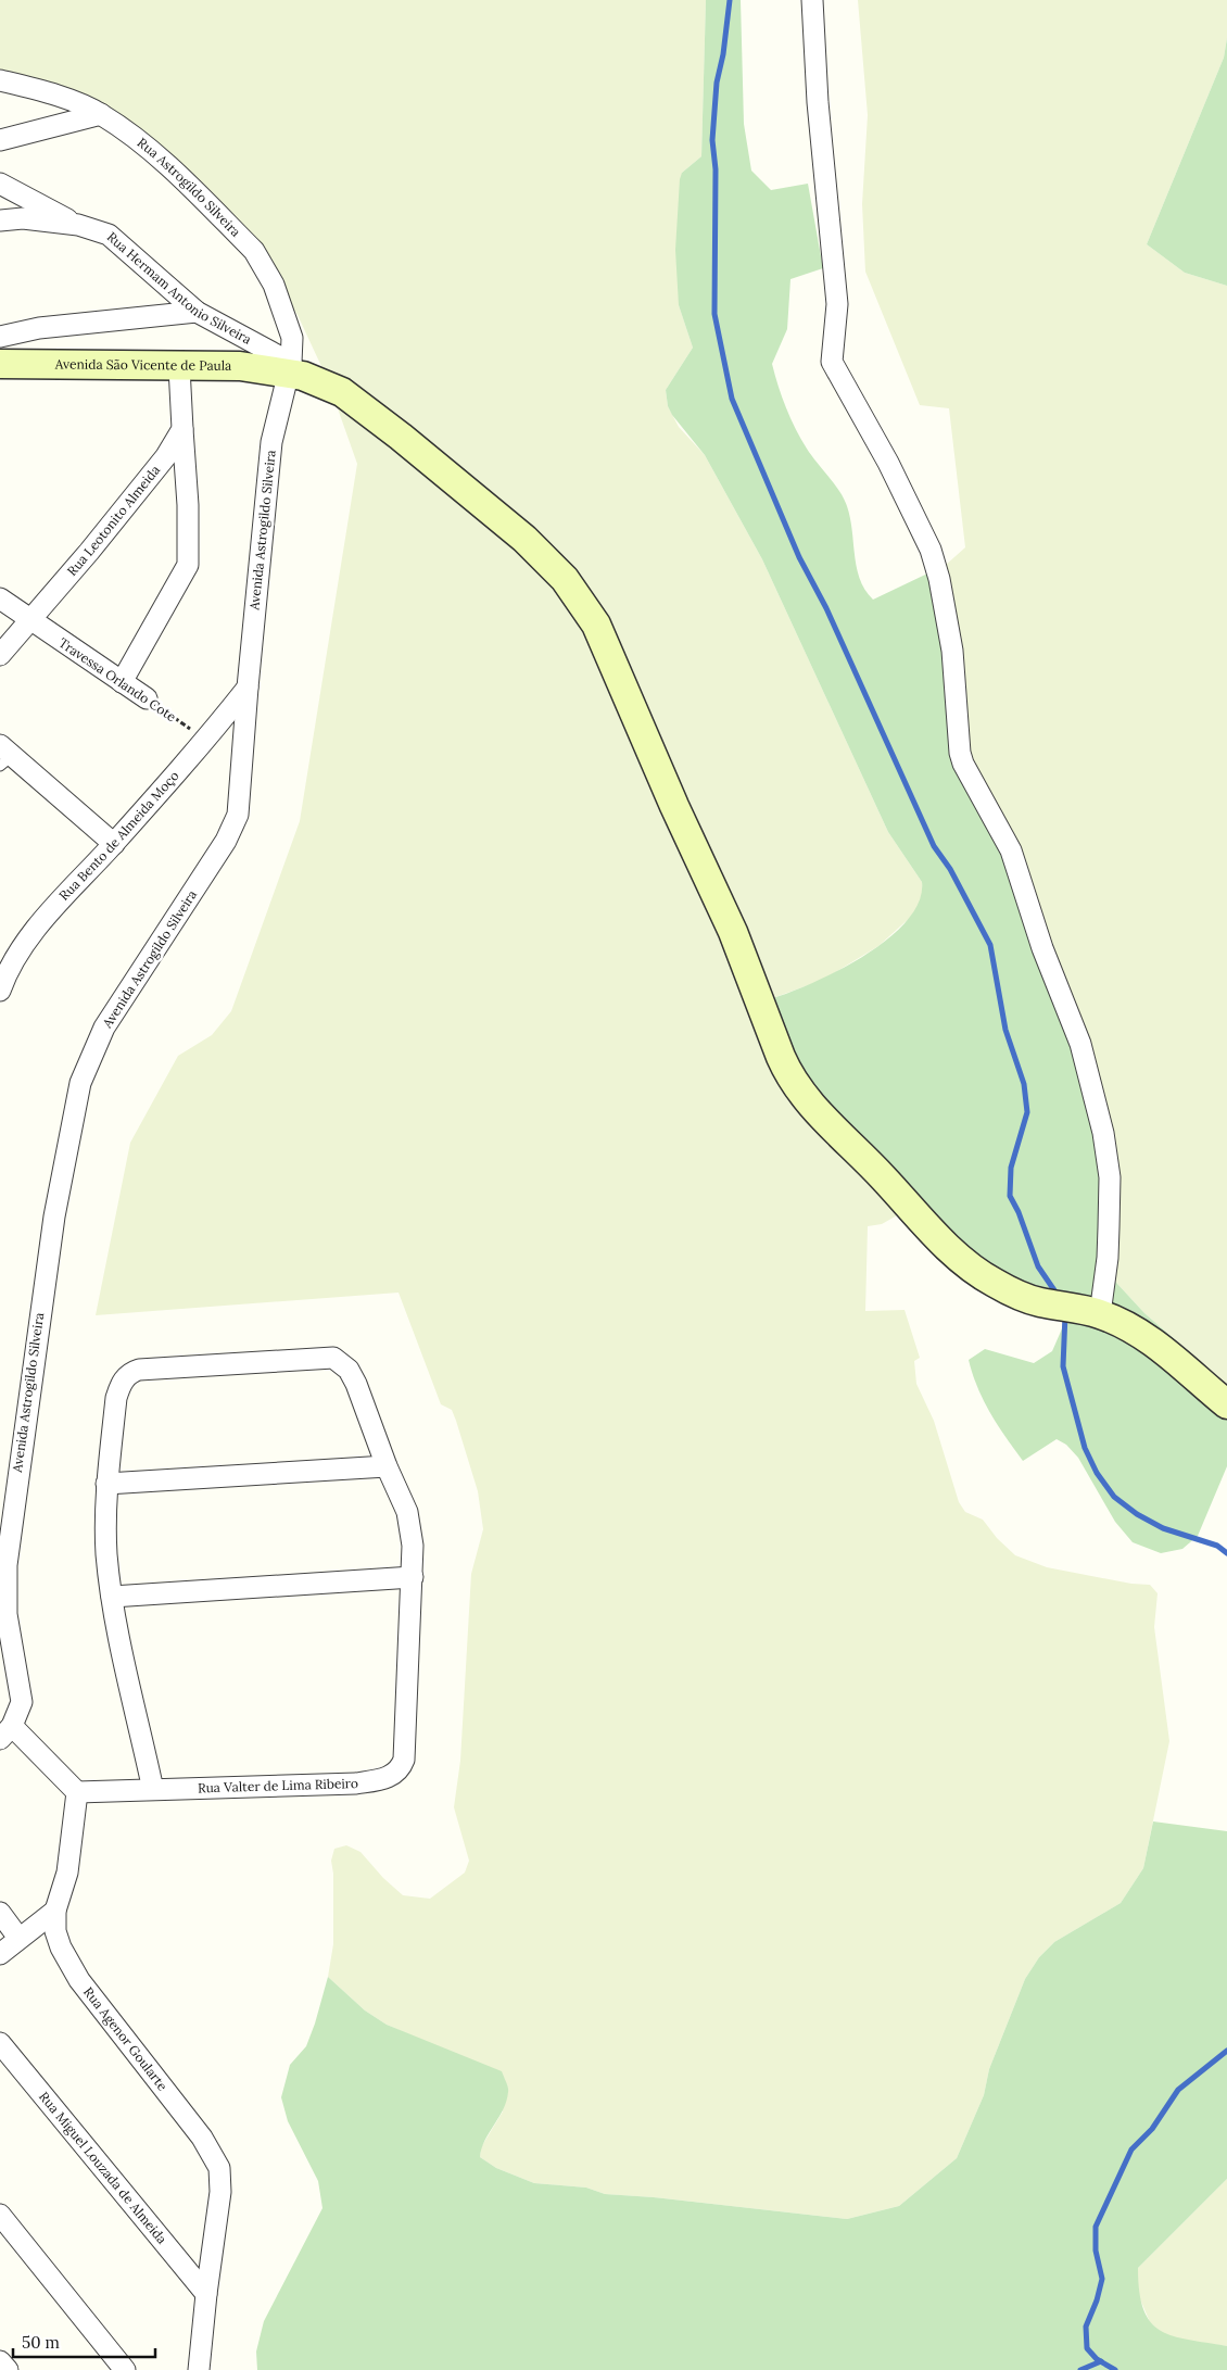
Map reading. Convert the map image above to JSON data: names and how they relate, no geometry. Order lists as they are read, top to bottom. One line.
{"streets":{"street":["Rua Astrogildo Silveira","Rua Hermam Antonio Silveira","Avenida São Vicente de Paula","Rua Leotonito Almeida","Avenida Astrogildo Silveira","Travessa Orlando Cote","Rua Bento de Almeida Moço","Rua Valter de Lima Ribeiro","Rua Agenor Goularte","Rua Miguel Louzada de Almeida"]},"crossings":[["Rua Astrogildo Silveira","Rua Hermam Antonio Silveira"],["Rua Astrogildo Silveira","Avenida São Vicente de Paula"],["Rua Astrogildo Silveira","Avenida Astrogildo Silveira"],["Rua Hermam Antonio Silveira","Avenida São Vicente de Paula"],["Rua Hermam Antonio Silveira","Avenida Astrogildo Silveira"],["Avenida São Vicente de Paula","Avenida Astrogildo Silveira"],["Rua Leotonito Almeida","Travessa Orlando Cote"],["Avenida Astrogildo Silveira","Rua Bento de Almeida Moço"],["Travessa Orlando Cote","Rua Bento de Almeida Moço"],["Rua Valter de Lima Ribeiro","Rua Agenor Goularte"],["Rua Agenor Goularte","Rua Miguel Louzada de Almeida"]],"scale_bar":"50 m"}
